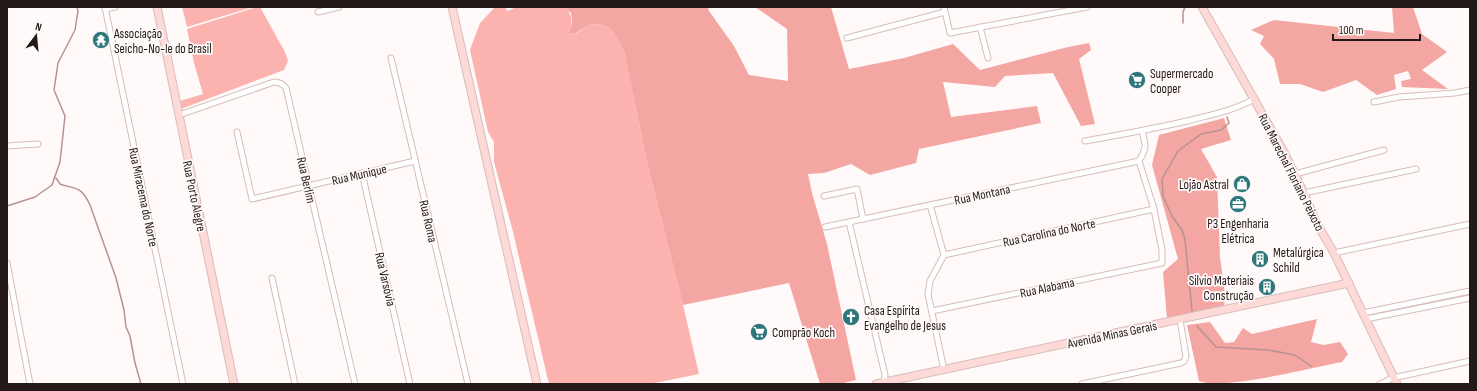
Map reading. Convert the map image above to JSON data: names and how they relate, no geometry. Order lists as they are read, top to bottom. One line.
{"streets":{"street":["Rua Marechal Floriano Peixoto","Rua Munique","Rua Berlim","Rua Montana","Rua Porto Alegre","Rua Miracema do Norte","Rua Roma","Rua Carolina do Norte","Rua Varsóvia","Rua Alabama","Avenida Minas Gerais"]},"crossings":[["Rua Marechal Floriano Peixoto","Avenida Minas Gerais"],["Rua Munique","Rua Berlim"],["Rua Munique","Rua Roma"],["Rua Munique","Rua Varsóvia"],["Rua Berlim","Rua Porto Alegre"],["Rua Carolina do Norte","Rua Alabama"]],"places":{"temple":["Associação Seicho-No-Ie do Brasil"],"supermarket":["Supermercado Cooper","Comprão Koch"],"shop":["Lojão Astral"],"office":["P3 Engenharia Elétrica"],"building":["Metalúrgica Schild","Silvio Materiais Construção"],"church":["Casa Espírita Evangelho de Jesus"]},"scale_bar":"100 m","north":"top"}
